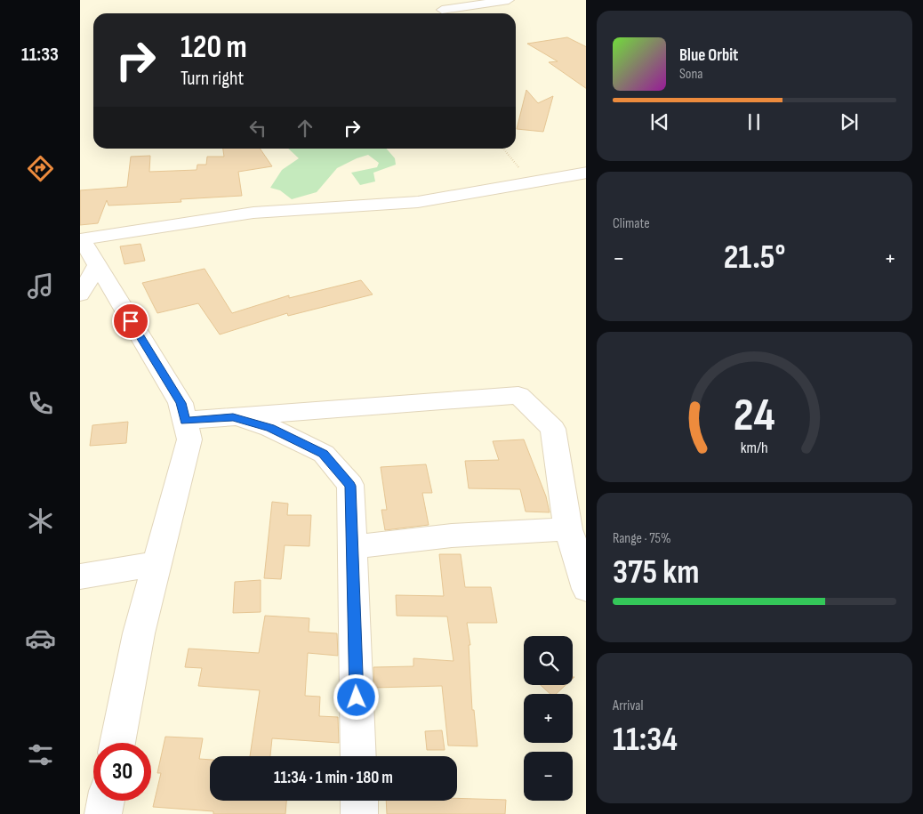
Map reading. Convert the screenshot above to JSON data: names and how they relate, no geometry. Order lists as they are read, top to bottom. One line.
{"page":{"tabs":"11:33","turn":["120 m","Turn right"],"song":["Blue Orbit","Sona"],"tile":["Climate",["Range · 75%","375 km"],["Arrival","11:34"]],"heat":["−","21.5°","+"],"map_buttons":["+","−"],"limit":"30","trip":"11:34 · 1 min · 180 m","gauge":["24","km/h"]}}
